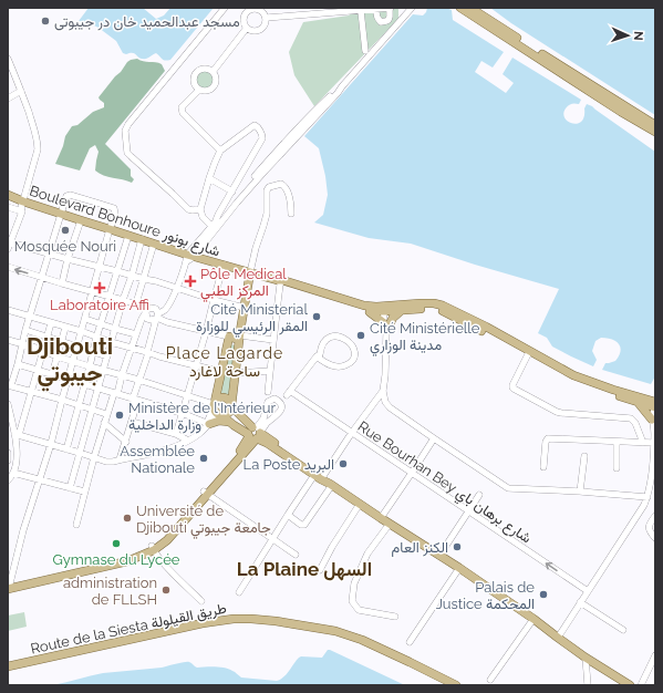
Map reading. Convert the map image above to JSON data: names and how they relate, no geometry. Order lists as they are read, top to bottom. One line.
{"streets":{"main road":["Boulevard Bonhoure شارع بونور","Route de la Siesta طريق القيلولة"],"street":["Rue Bourhan Bey شارع برهان باي"]},"districts":["Djibouti جيبوتي","Place Lagarde ساحة لاغارد","La Plaine السهل"],"places":{"other":["مسجد عبدالحمید خان در جیبوتی","Mosquée Nouri","Cité Ministerial المقر الرئيسي للوزارة","Cité Ministérielle مدينة الوزاري","Ministère de l'Intérieur وزارة الداخلية","Assemblée Nationale","La Poste البريد","Université de Djibouti جامعة جيبوتي","Gymnase du Lycée","الكنز العام","administration de FLLSH","Palais de Justice المحكمة"],"health":["Pôle Medical المركز الطبي","Laboratoire Affi"]},"north":"right"}
